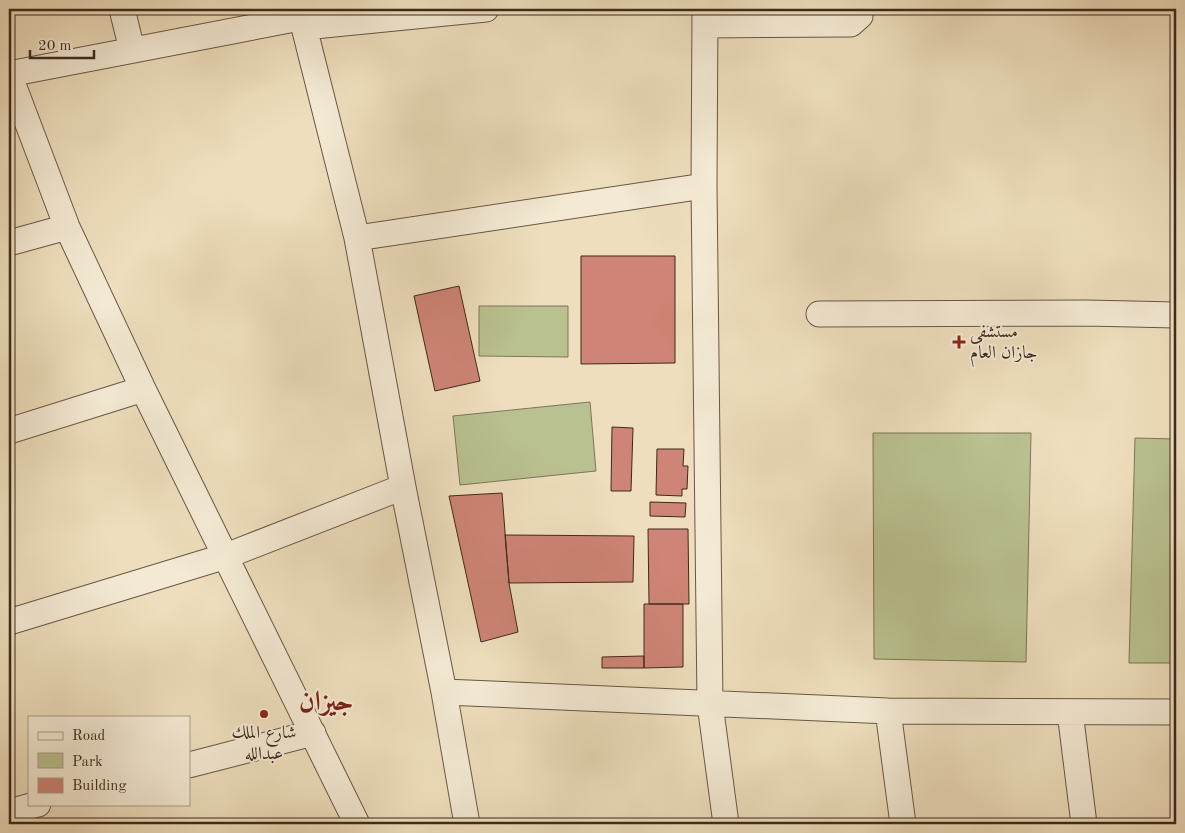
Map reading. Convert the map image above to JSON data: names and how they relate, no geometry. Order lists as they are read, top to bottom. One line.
{"districts":["جيزان"],"places":{"health":["مستشفى جازان العام"],"other":["شارع الملك عبدالله"]},"legend":["Road","Park","Building"],"scale_bar":"20 m"}
